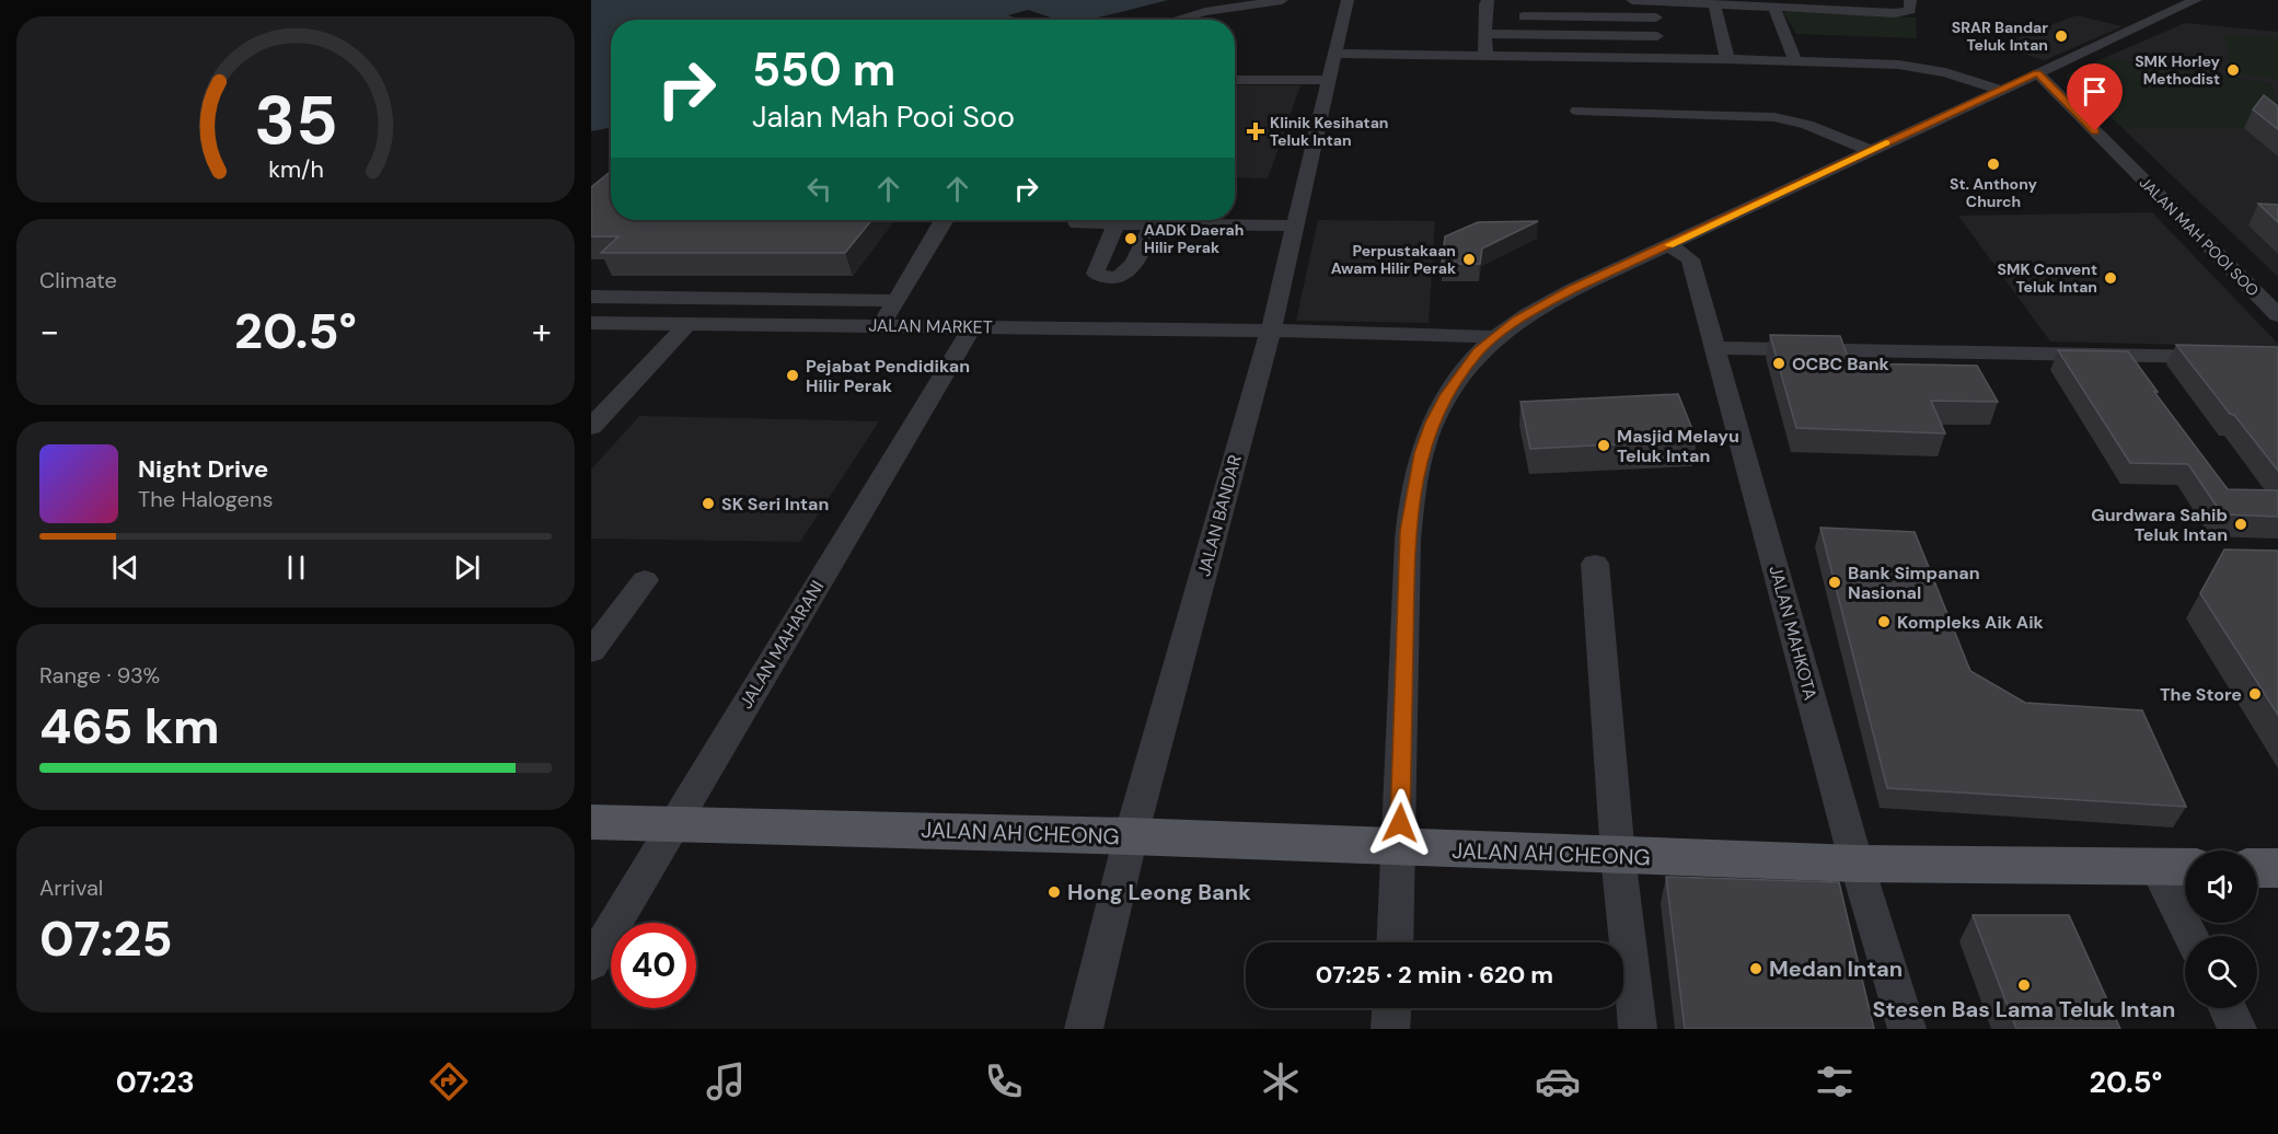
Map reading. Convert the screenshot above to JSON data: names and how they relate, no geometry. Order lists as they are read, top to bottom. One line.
{"streets":{"main road":["JALAN AH CHEONG"],"street":["JALAN MAH POOI SOO","JALAN MARKET","JALAN BANDAR","JALAN MAHKOTA","JALAN MAHARANI"]},"crossings":[["JALAN MARKET","JALAN BANDAR"],["JALAN MARKET","JALAN MAHARANI"],["JALAN BANDAR","JALAN AH CHEONG"],["JALAN MAHKOTA","JALAN AH CHEONG"],["JALAN MAHARANI","JALAN AH CHEONG"]],"places":{"other":["SRAR Bandar Teluk Intan","SMK Horley Methodist","St. Anthony Church","AADK Daerah Hilir Perak","Perpustakaan Awam Hilir Perak","SMK Convent Teluk Intan","OCBC Bank","Pejabat Pendidikan Hilir Perak","Masjid Melayu Teluk Intan","SK Seri Intan","Gurdwara Sahib Teluk Intan","Bank Simpanan Nasional","Kompleks Aik Aik","The Store","Hong Leong Bank","Medan Intan","Stesen Bas Lama Teluk Intan"],"health":["Klinik Kesihatan Teluk Intan"]},"page":{"turn":["550 m","Jalan Mah Pooi Soo"],"tile":["Climate",["Range · 93%","465 km"],["Arrival","07:25"]],"heat":["−","20.5°","+"],"song":["Night Drive","The Halogens"],"limit":"40","trip":"07:25 · 2 min · 620 m","tabs":["07:23","20.5°"],"gauge":["35","km/h"]}}
